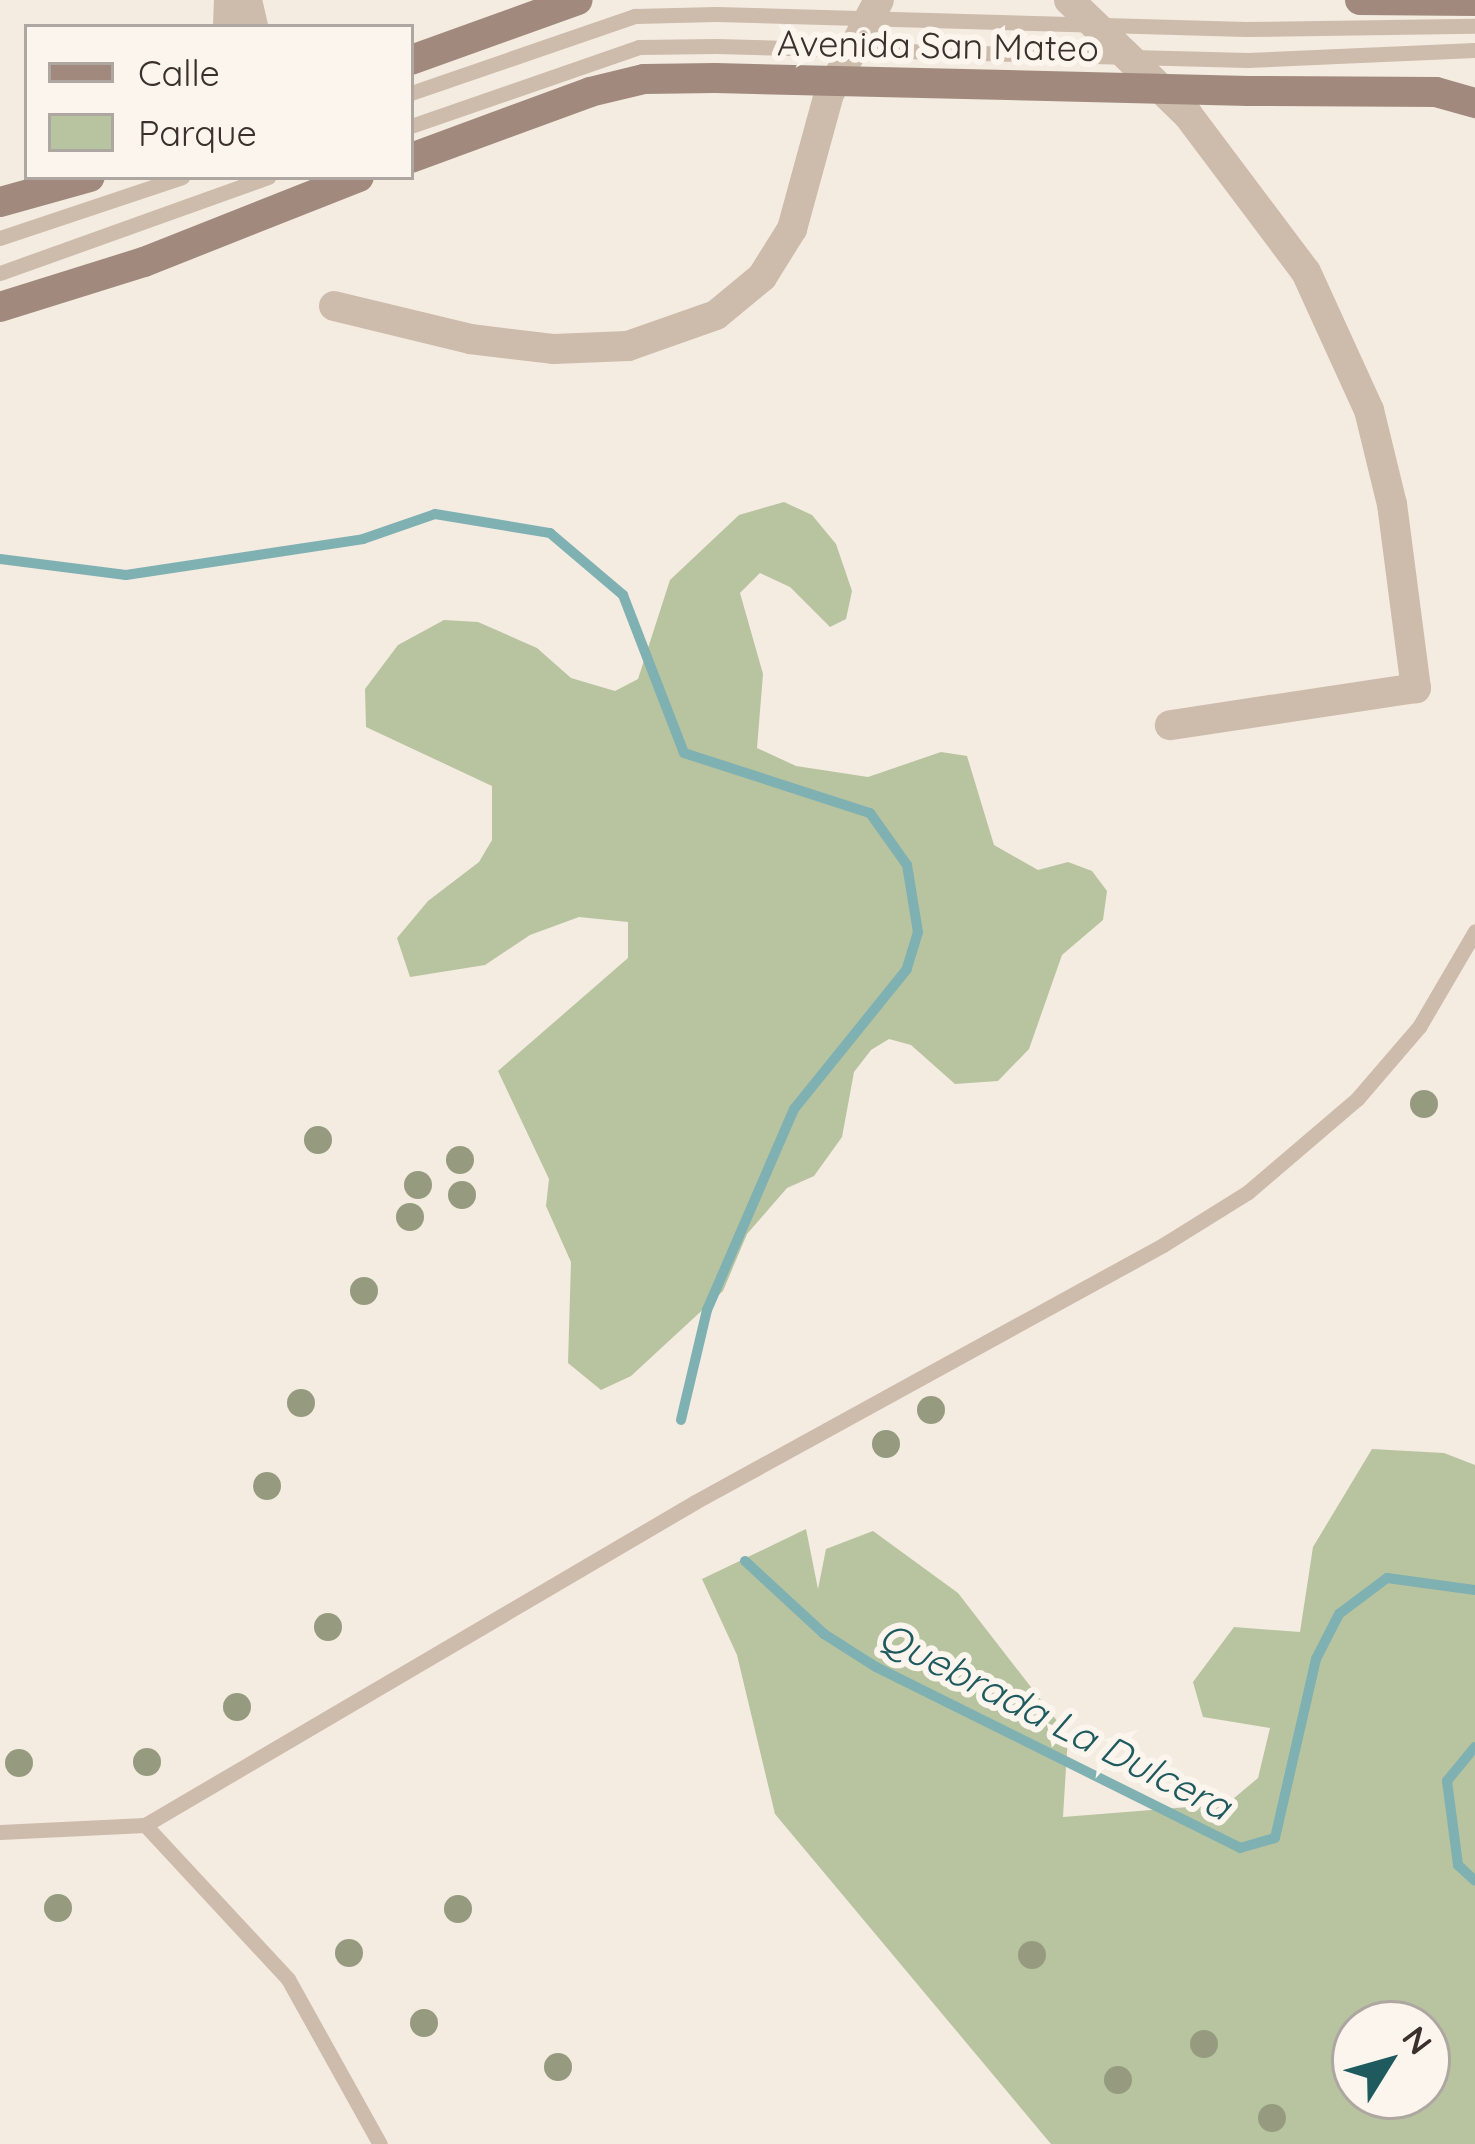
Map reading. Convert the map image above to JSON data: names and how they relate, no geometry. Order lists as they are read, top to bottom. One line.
{"streets":{"main road":["Avenida San Mateo"]},"water":["Quebrada La Dulcera"],"legend":["Calle","Parque"],"north":"top right"}
